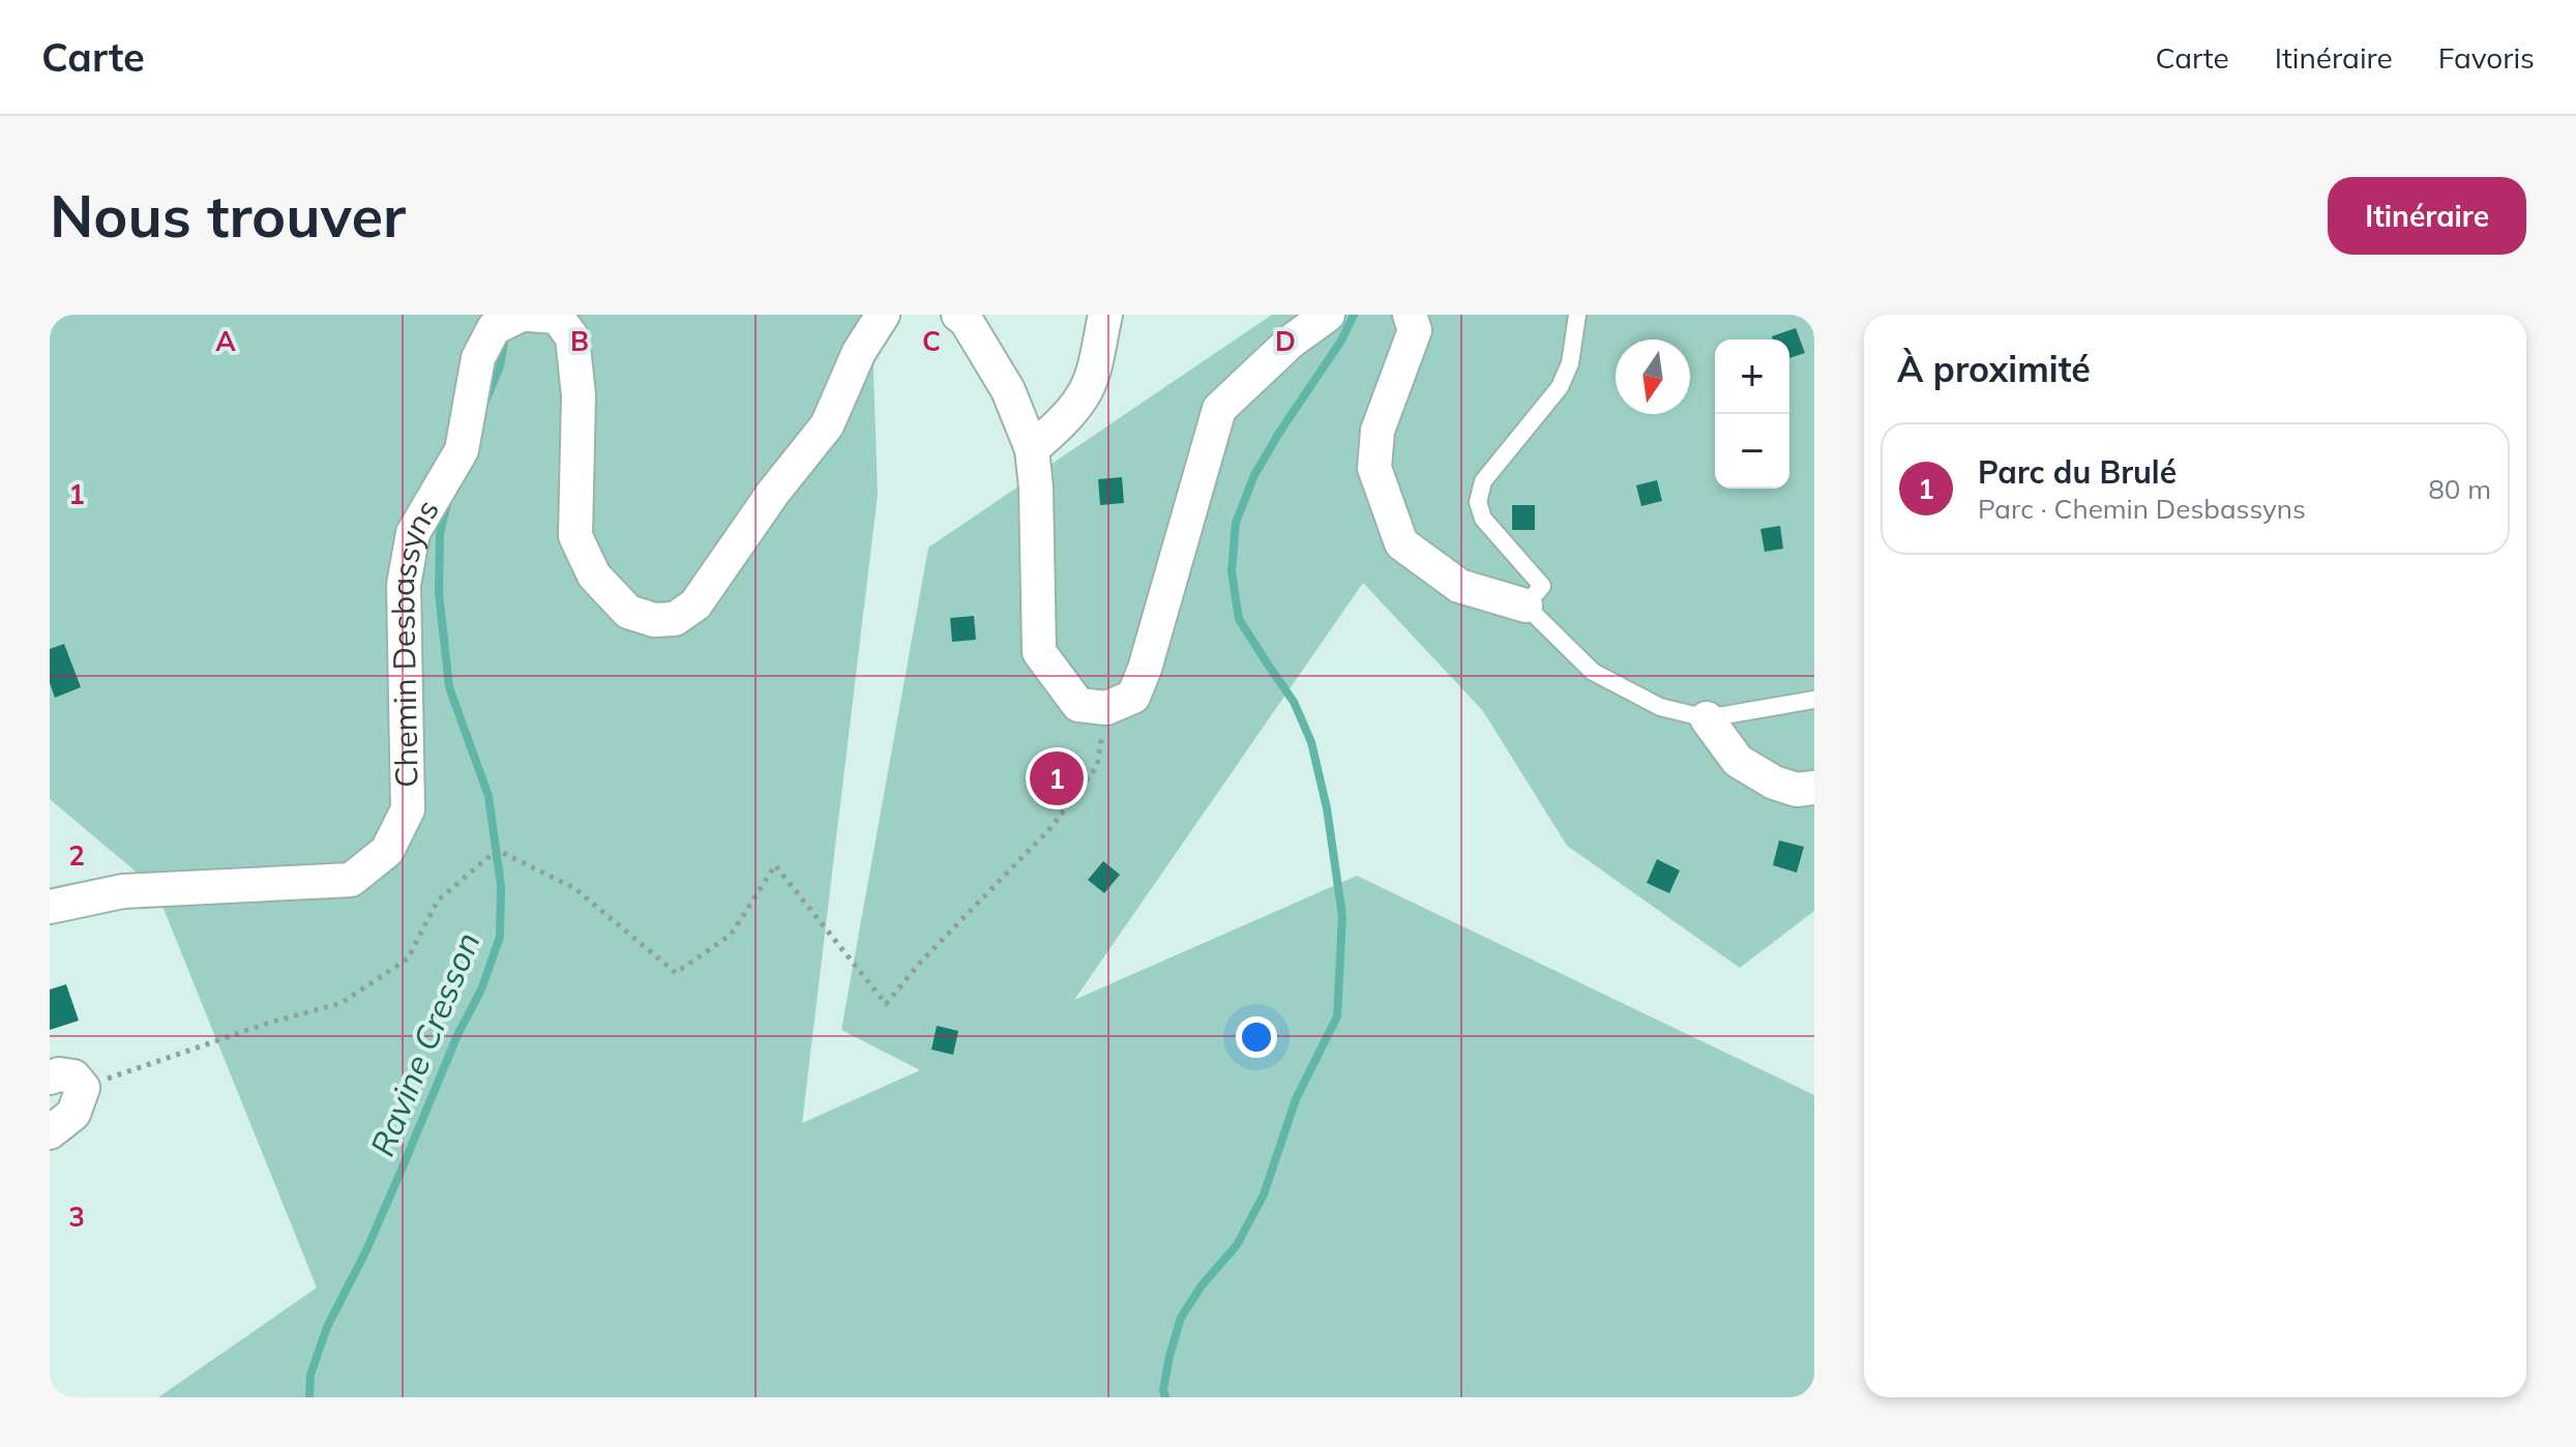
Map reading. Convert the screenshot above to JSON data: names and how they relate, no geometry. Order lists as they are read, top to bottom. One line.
{"streets":{"street":["Chemin Desbassyns"]},"water":["Ravine Cresson"],"north":"bottom","page":{"header":"Carte","nav":["Carte","Itinéraire","Favoris"],"buttons":"Itinéraire","title":"Nous trouver","heading":"À proximité","map_buttons":["+","−"],"list":[{"mark":"1","name":"Parc du Brulé","note":"Parc · Chemin Desbassyns","value":"80 m"}],"pins":"1"},"grid":{"columns":["A","B","C","D"],"rows":["1","2","3"]}}
